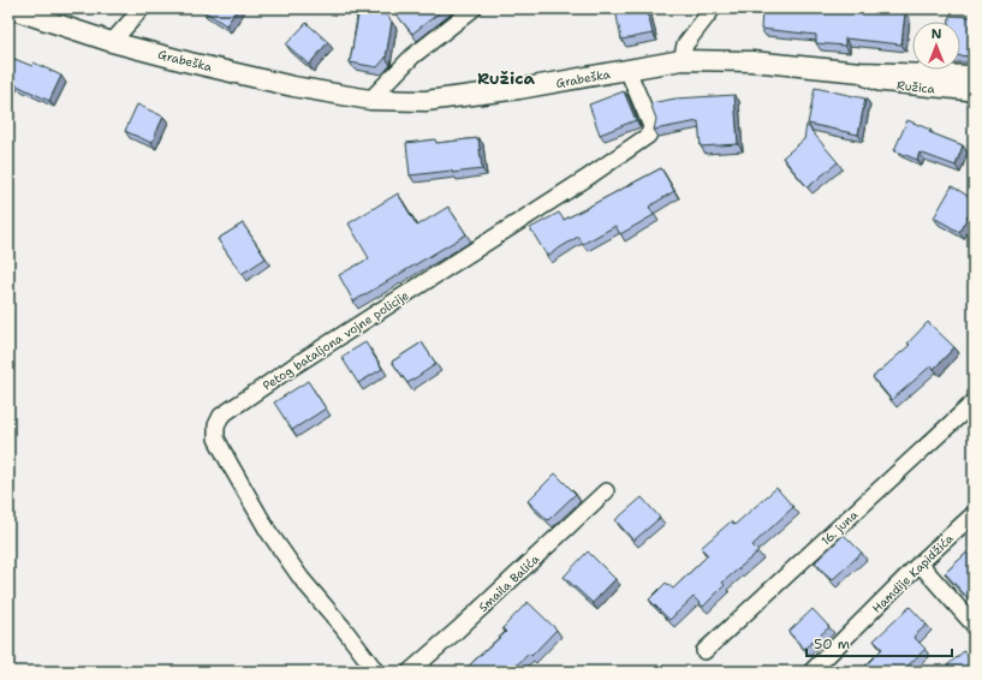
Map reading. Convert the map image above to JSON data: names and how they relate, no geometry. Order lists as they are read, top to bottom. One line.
{"streets":{"street":["Grabeška","Ružica","Petog bataljona vojne policije","16. juna","Hamdije Kapidžića","Smaila Balića"]},"crossings":[["Grabeška","Ružica"],["Grabeška","Petog bataljona vojne policije"]],"districts":["Ružica"],"scale_bar":"50 m","north":"top"}
